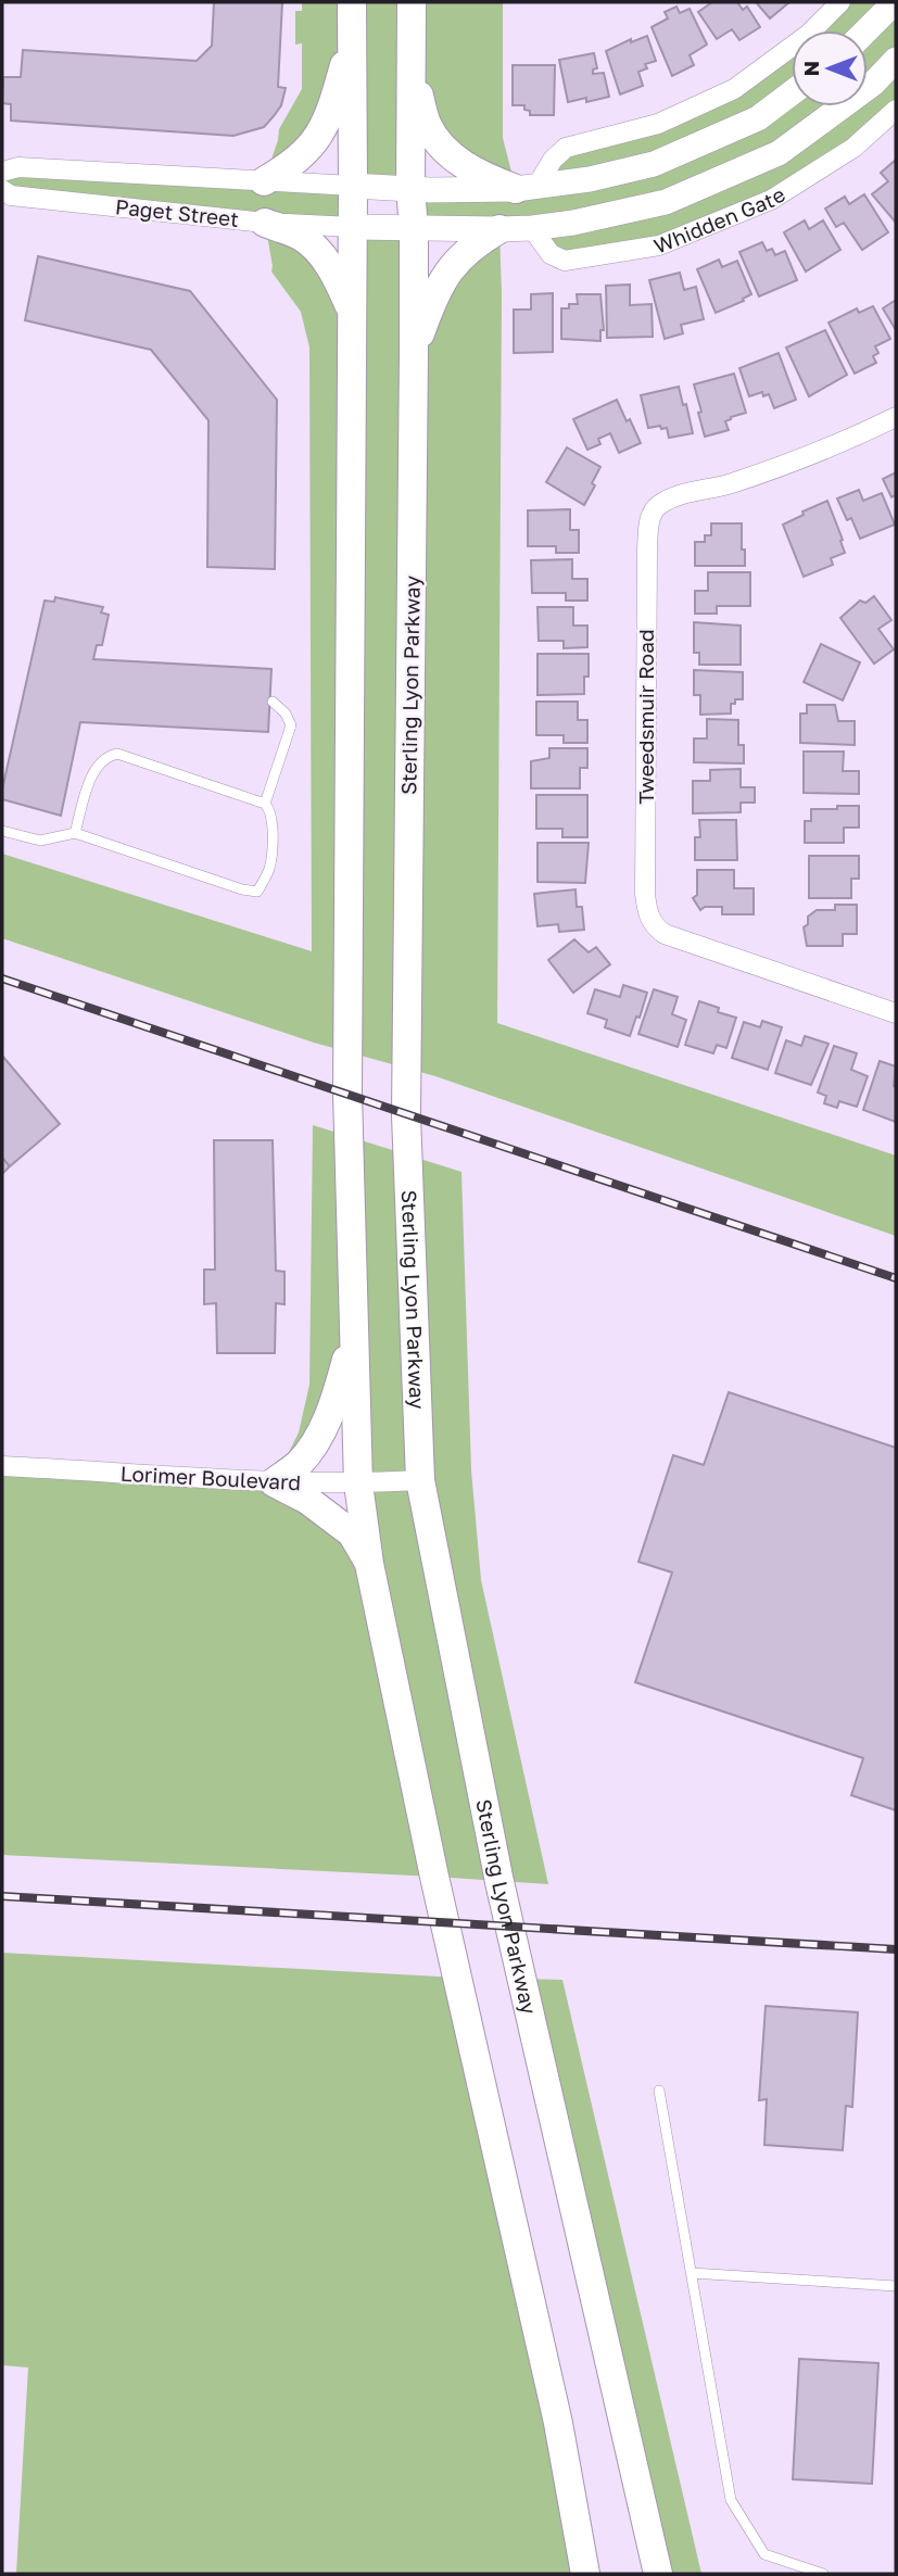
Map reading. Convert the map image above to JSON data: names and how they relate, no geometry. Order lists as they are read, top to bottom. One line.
{"streets":{"main road":["Sterling Lyon Parkway"],"street":["Paget Street","Whidden Gate","Tweedsmuir Road","Lorimer Boulevard"]},"crossings":[["Paget Street","Whidden Gate"],["Whidden Gate","Sterling Lyon Parkway"],["Sterling Lyon Parkway","Lorimer Boulevard"]],"north":"left"}
